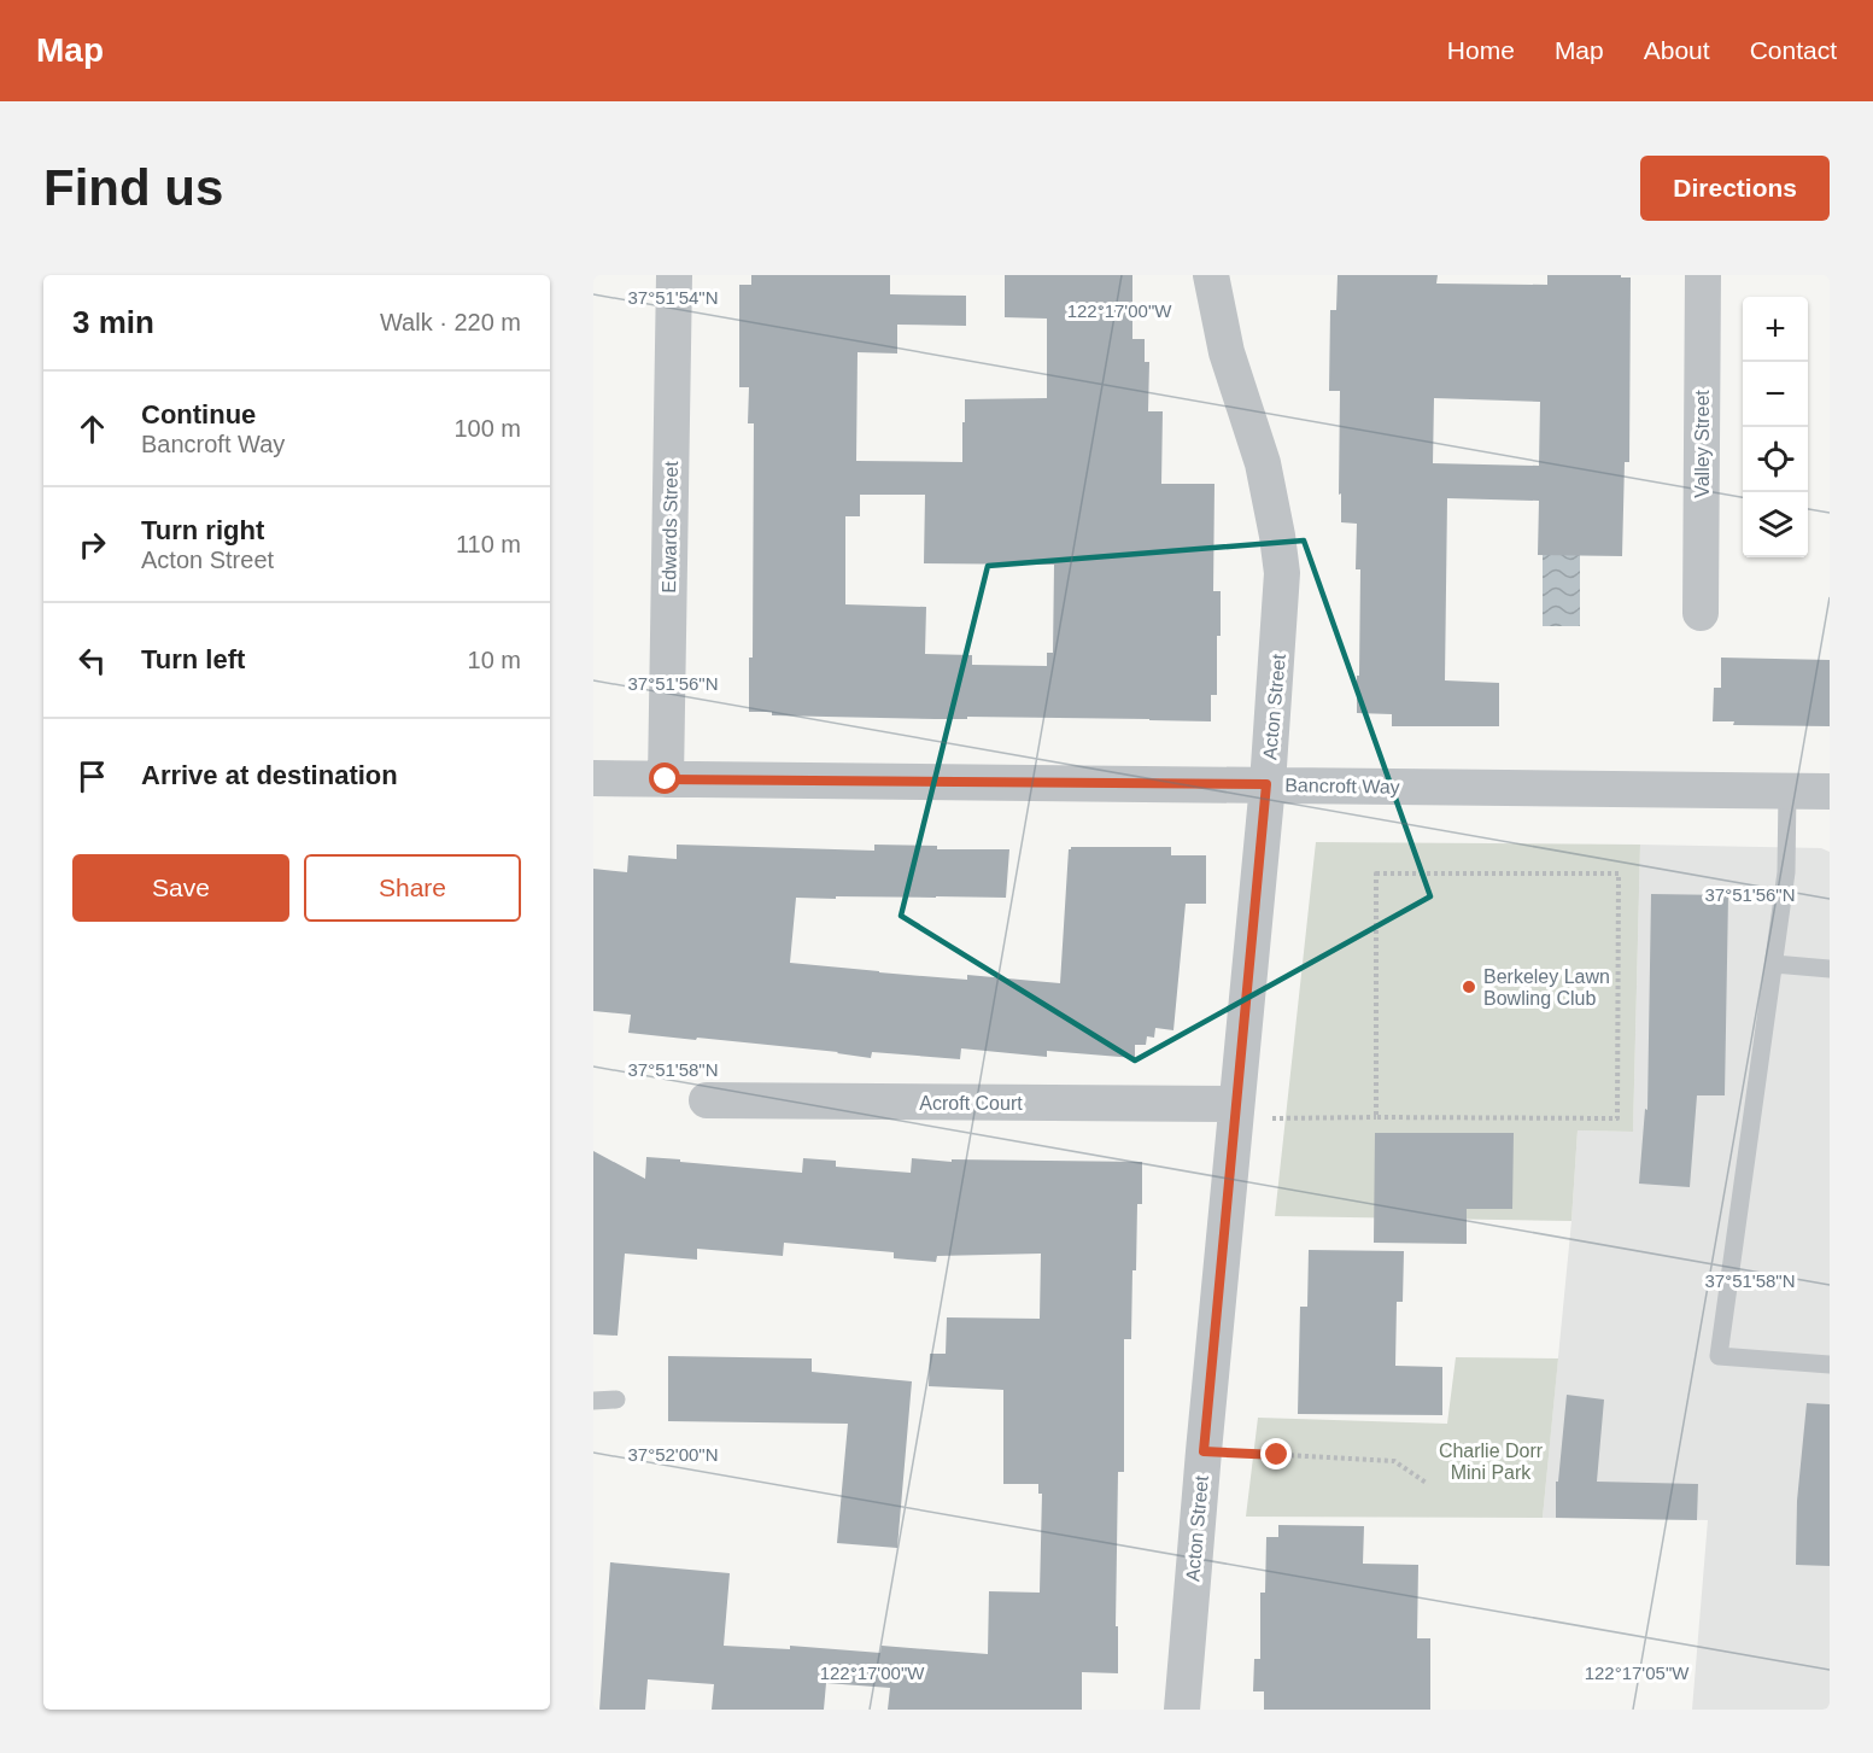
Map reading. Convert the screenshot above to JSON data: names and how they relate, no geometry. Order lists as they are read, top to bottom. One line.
{"streets":{"street":["Valley Street","Edwards Street","Acton Street","Bancroft Way","Acroft Court"]},"crossings":[["Edwards Street","Bancroft Way"],["Acton Street","Bancroft Way"],["Acton Street","Acroft Court"]],"parks":["Charlie Dorr Mini Park"],"places":["Berkeley Lawn Bowling Club"],"page":{"header":"Map","nav":["Home","Map","About","Contact"],"buttons":["Directions",["Save","Share"]],"title":"Find us","heading":["3 min","Walk · 220 m"],"map_buttons":["+","−"],"list":[["Continue","Bancroft Way","100 m"],["Turn right","Acton Street","110 m"],["Turn left","10 m"],"Arrive at destination"]},"coordinates":["37°51'54\"N","122°17'00\"W","37°51'56\"N","37°51'58\"N","37°52'00\"N","122°17'05\"W"]}
